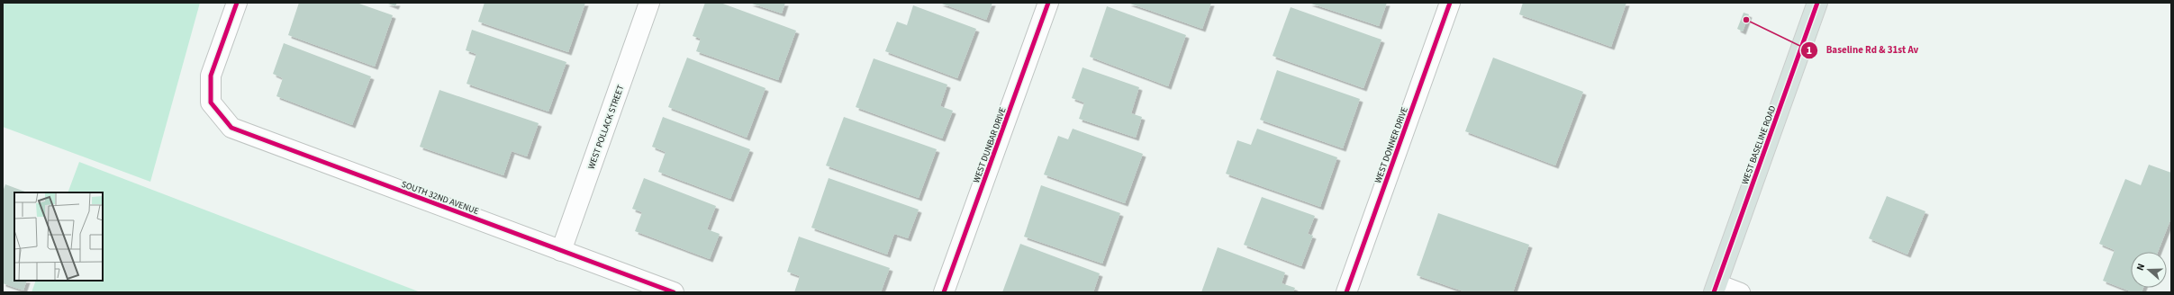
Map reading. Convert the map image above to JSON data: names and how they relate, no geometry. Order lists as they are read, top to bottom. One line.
{"streets":{"main road":["WEST BASELINE ROAD"],"street":["WEST POLLACK STREET","WEST DUNBAR DRIVE","WEST DONNER DRIVE","SOUTH 32ND AVENUE"]},"crossings":[["WEST POLLACK STREET","SOUTH 32ND AVENUE"]],"places":["Baseline Rd & 31st Av"],"north":"left"}
